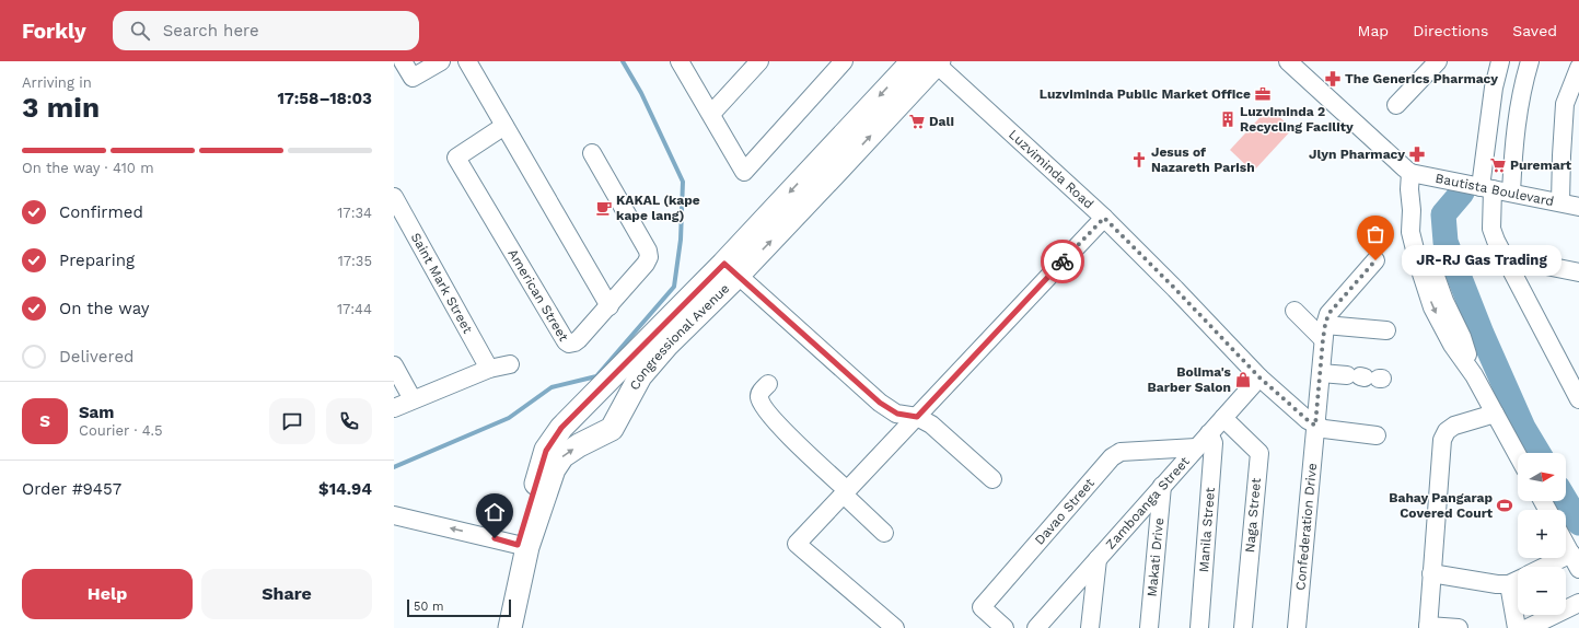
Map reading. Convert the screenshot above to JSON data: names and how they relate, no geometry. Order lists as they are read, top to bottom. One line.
{"streets":{"main road":["Congressional Avenue"],"street":["Luzviminda Road","Bautista Boulevard","Saint Mark Street","American Street","Zamboanga Street","Davao Street","Naga Street","Confederation Drive","Manila Street","Makati Drive"]},"crossings":[["Luzviminda Road","Congressional Avenue"],["Luzviminda Road","Zamboanga Street"],["Zamboanga Street","Davao Street"],["Zamboanga Street","Naga Street"],["Zamboanga Street","Manila Street"],["Zamboanga Street","Makati Drive"]],"places":{"pharmacy":["The Generics Pharmacy","Jlyn Pharmacy"],"office":["Luzviminda Public Market Office"],"building":["Luzviminda 2 Recycling Facility"],"supermarket":["Dali","Puremart"],"church":["Jesus of Nazareth Parish"],"cafe":["KAKAL (kape kape lang)"],"other":["JR-RJ Gas Trading"],"shop":["Bolima's Barber Salon"],"sports":["Bahay Pangarap Covered Court"]},"scale_bar":"50 m","north":"right","page":{"header":"Forkly","search":"Search here","nav":["Map","Directions","Saved"],"heading":["3 min","Arriving in","17:58–18:03"],"panel":["Sam","Courier · 4.5","Order #9457","$14.94"],"bar":"On the way · 410 m","list":[["Confirmed","17:34"],["Preparing","17:35"],["On the way","17:44"],"Delivered"],"bubble":"JR-RJ Gas Trading","round":"S","map_buttons":["+","−"],"buttons":["Help","Share"],"scale":"50 m"}}
